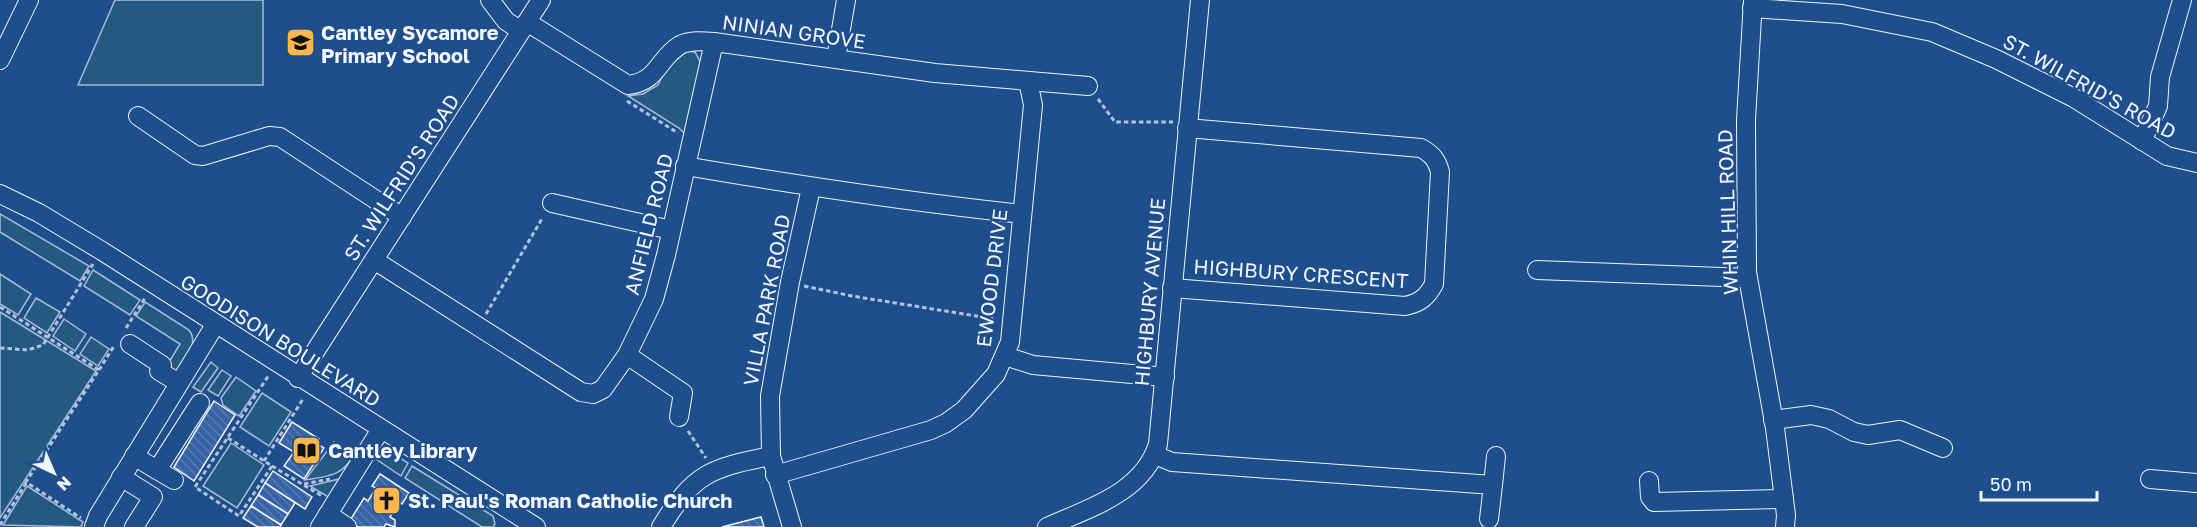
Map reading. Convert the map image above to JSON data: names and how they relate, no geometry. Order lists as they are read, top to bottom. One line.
{"streets":{"street":["NINIAN GROVE","ST. WILFRID'S ROAD","WHIN HILL ROAD","ANFIELD ROAD","HIGHBURY CRESCENT","EWOOD DRIVE","HIGHBURY AVENUE","VILLA PARK ROAD","GOODISON BOULEVARD"]},"crossings":[["NINIAN GROVE","ANFIELD ROAD"],["NINIAN GROVE","EWOOD DRIVE"],["ST. WILFRID'S ROAD","WHIN HILL ROAD"],["ST. WILFRID'S ROAD","ANFIELD ROAD"],["ST. WILFRID'S ROAD","GOODISON BOULEVARD"],["HIGHBURY CRESCENT","HIGHBURY AVENUE"],["EWOOD DRIVE","VILLA PARK ROAD"]],"places":{"school or university":["Cantley Sycamore Primary School"],"library":["Cantley Library"],"church":["St. Paul's Roman Catholic Church"]},"scale_bar":"50 m","north":"bottom right"}
